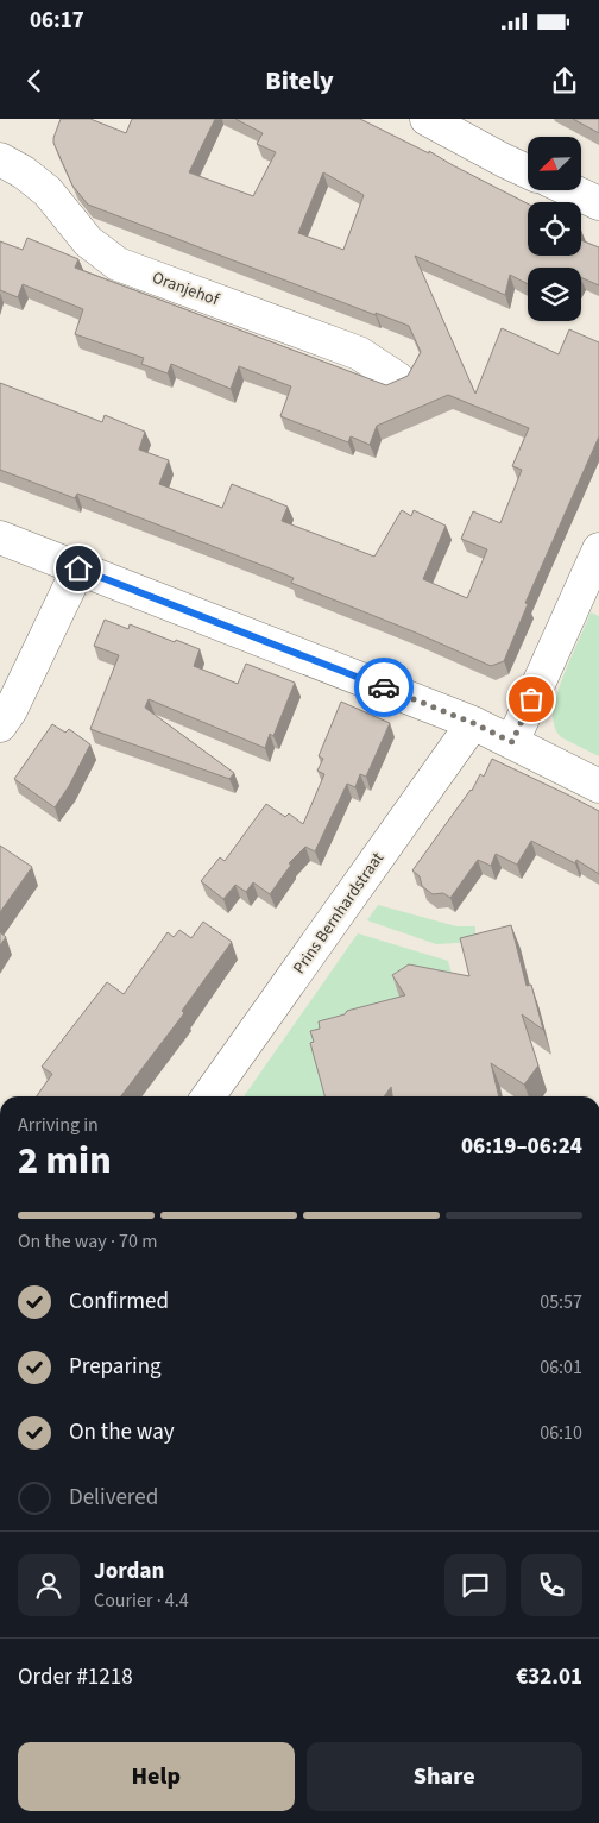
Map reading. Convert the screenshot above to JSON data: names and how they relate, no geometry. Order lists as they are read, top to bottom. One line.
{"streets":{"street":["Oranjehof","Prins Bernhardstraat"]},"north":"bottom left","page":{"status":"06:17","header":"Bitely","heading":["2 min","Arriving in","06:19–06:24"],"panel":["Jordan","Courier · 4.4","Order #1218","€32.01"],"bar":"On the way · 70 m","list":[["Confirmed","05:57"],["Preparing","06:01"],["On the way","06:10"],"Delivered"],"buttons":["Help","Share"]}}
